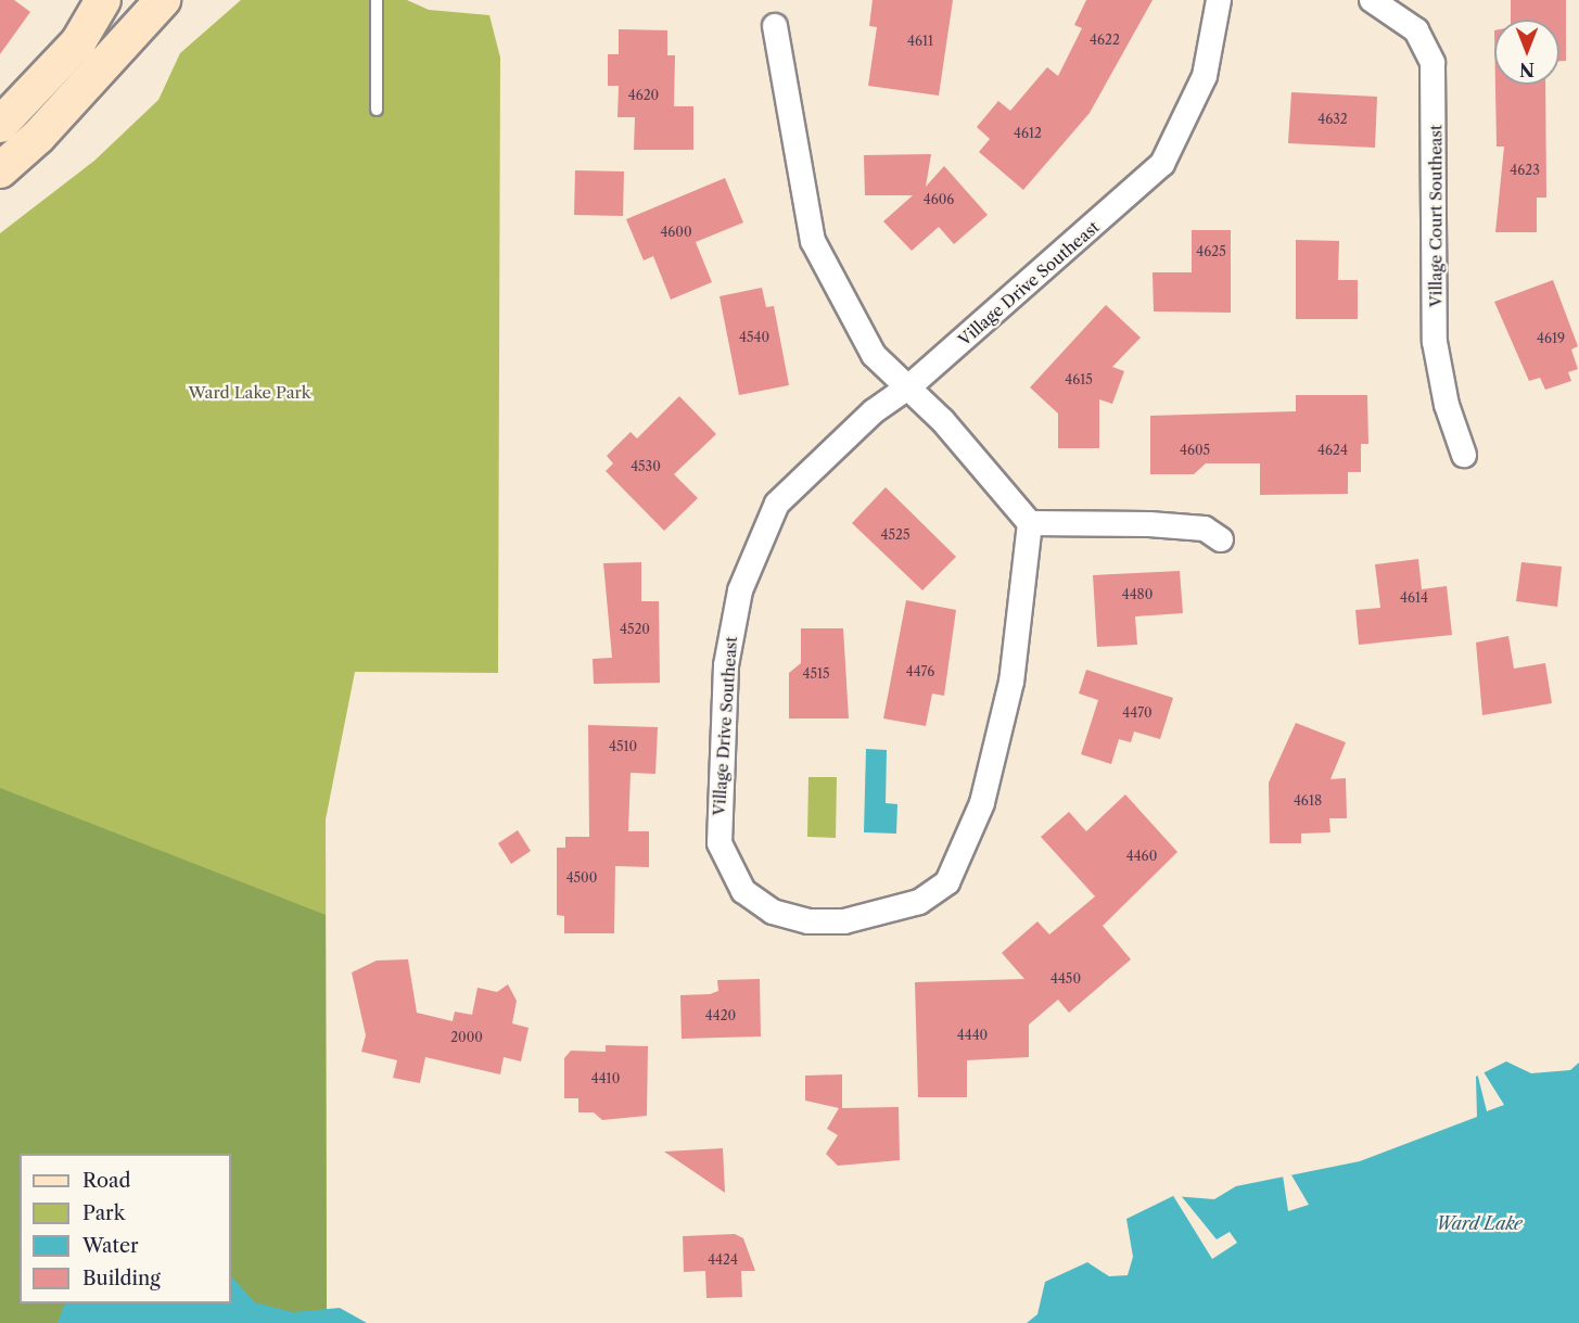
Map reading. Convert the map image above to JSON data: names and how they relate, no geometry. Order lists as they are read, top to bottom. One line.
{"streets":{"street":["Village Court Southeast","Village Drive Southeast"]},"water":["Ward Lake"],"parks":["Ward Lake Park"],"house_numbers":["4622","4611","4620","4632","4612","4623","4606","4600","4625","4540","4619","4615","4605","4624","4530","4525","4480","4614","4520","4476","4515","4470","4510","4618","4460","4500","4450","4420","4440","2000","4410","4424"],"legend":["Road","Park","Water","Building"],"north":"bottom"}
